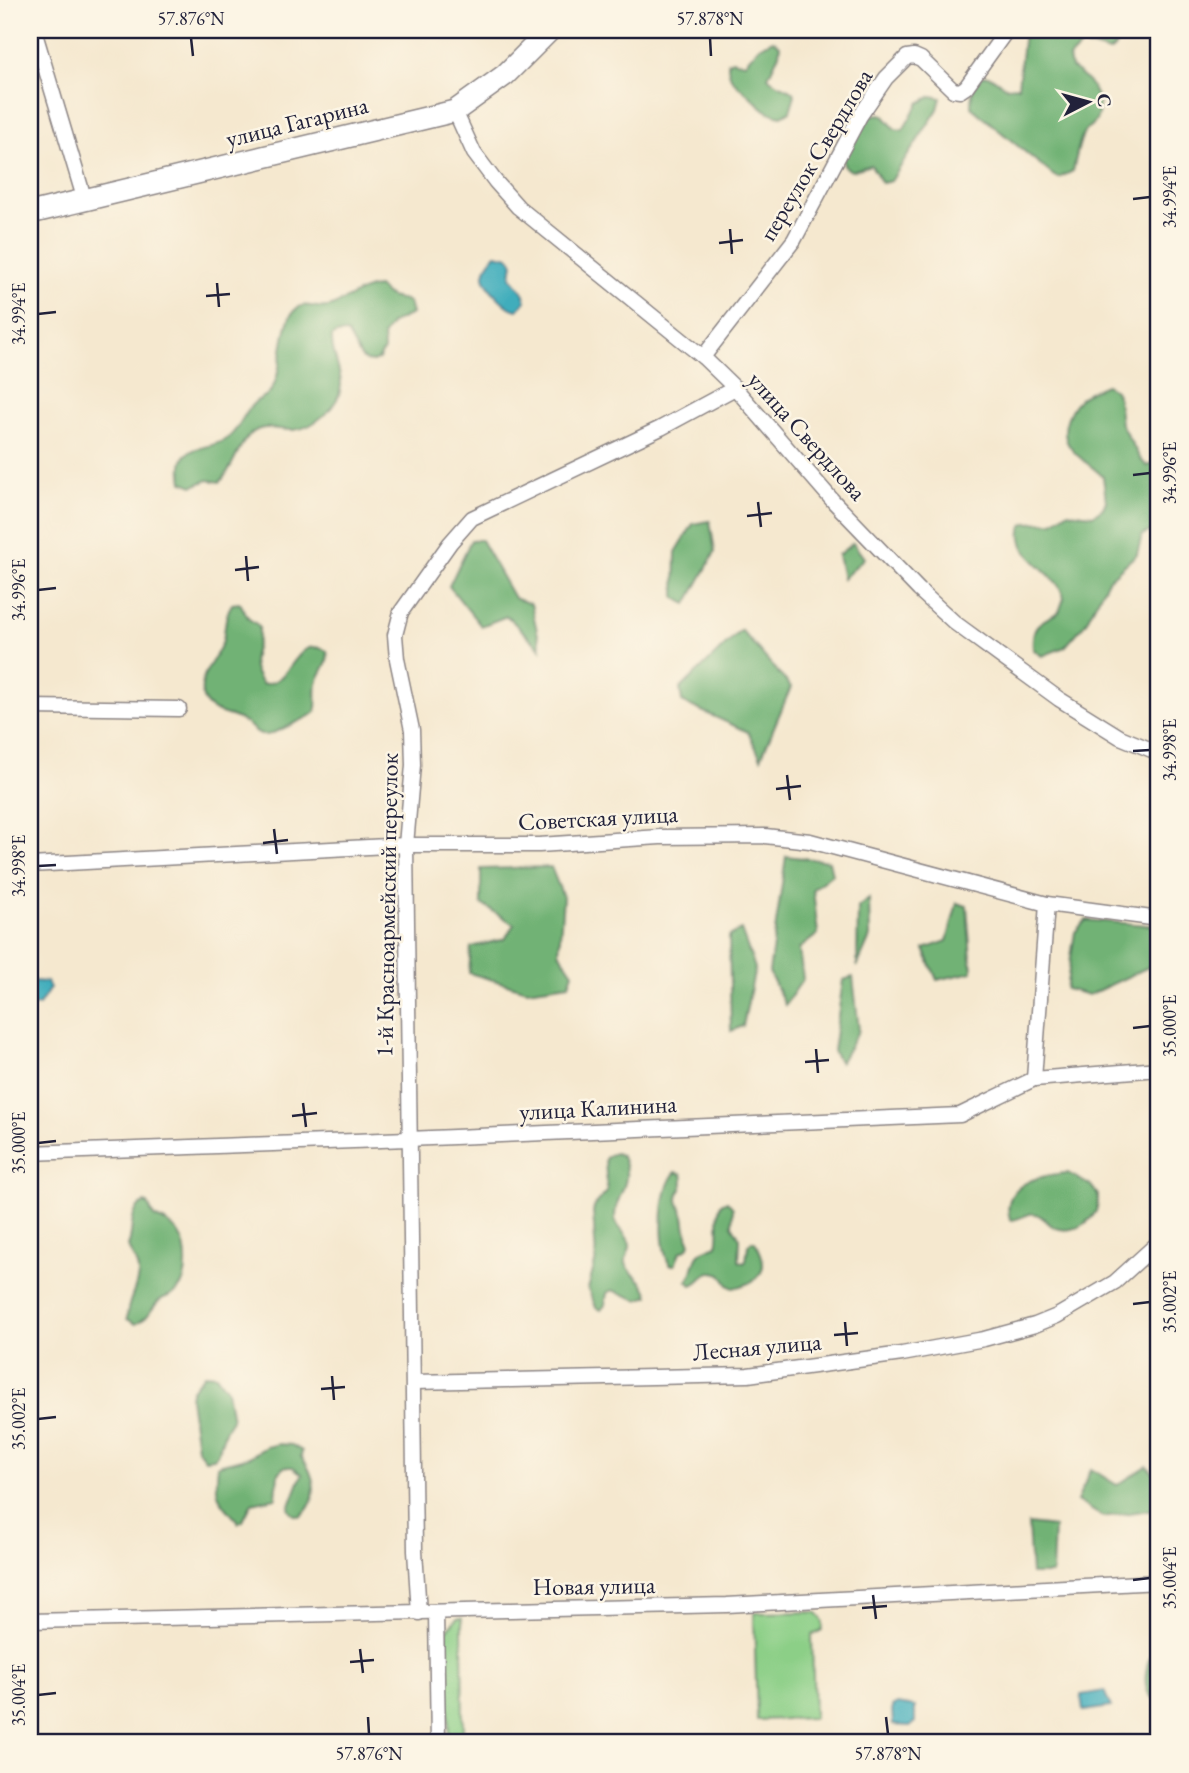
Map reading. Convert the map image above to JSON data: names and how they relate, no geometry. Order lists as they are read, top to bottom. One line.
{"streets":{"main road":["улица Гагарина"],"street":["переулок Свердлова","улица Свердлова","Советская улица","1-й Красноармейский переулок","улица Калинина","Лесная улица","Новая улица"]},"crossings":[["улица Гагарина","улица Свердлова"],["переулок Свердлова","улица Свердлова"],["улица Свердлова","1-й Красноармейский переулок"],["Советская улица","1-й Красноармейский переулок"],["1-й Красноармейский переулок","улица Калинина"],["1-й Красноармейский переулок","Лесная улица"],["1-й Красноармейский переулок","Новая улица"]],"north":"right","coordinates":["57.876°N","57.878°N","34.994°E","34.996°E","34.998°E","35.000°E","35.002°E","35.004°E"]}
